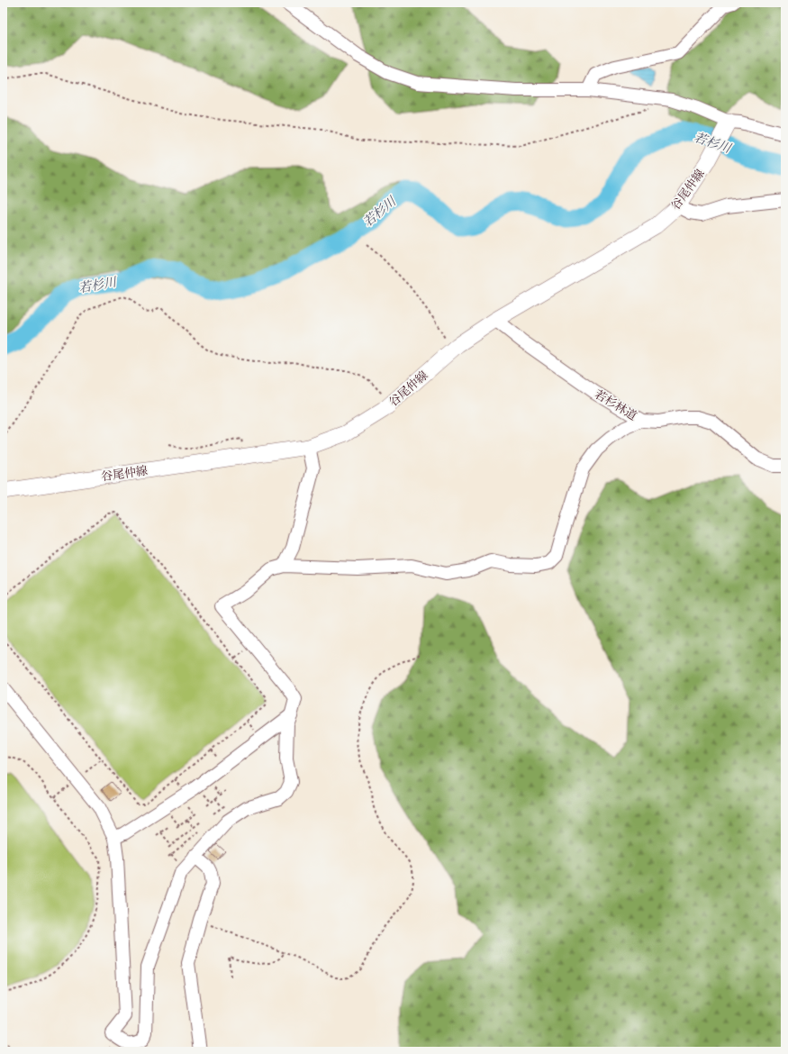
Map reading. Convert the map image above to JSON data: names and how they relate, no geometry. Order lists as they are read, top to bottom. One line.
{"streets":{"main road":["谷尾仲線"],"street":["若杉林道"]},"crossings":[["谷尾仲線","若杉林道"]],"water":["若杉川"]}
